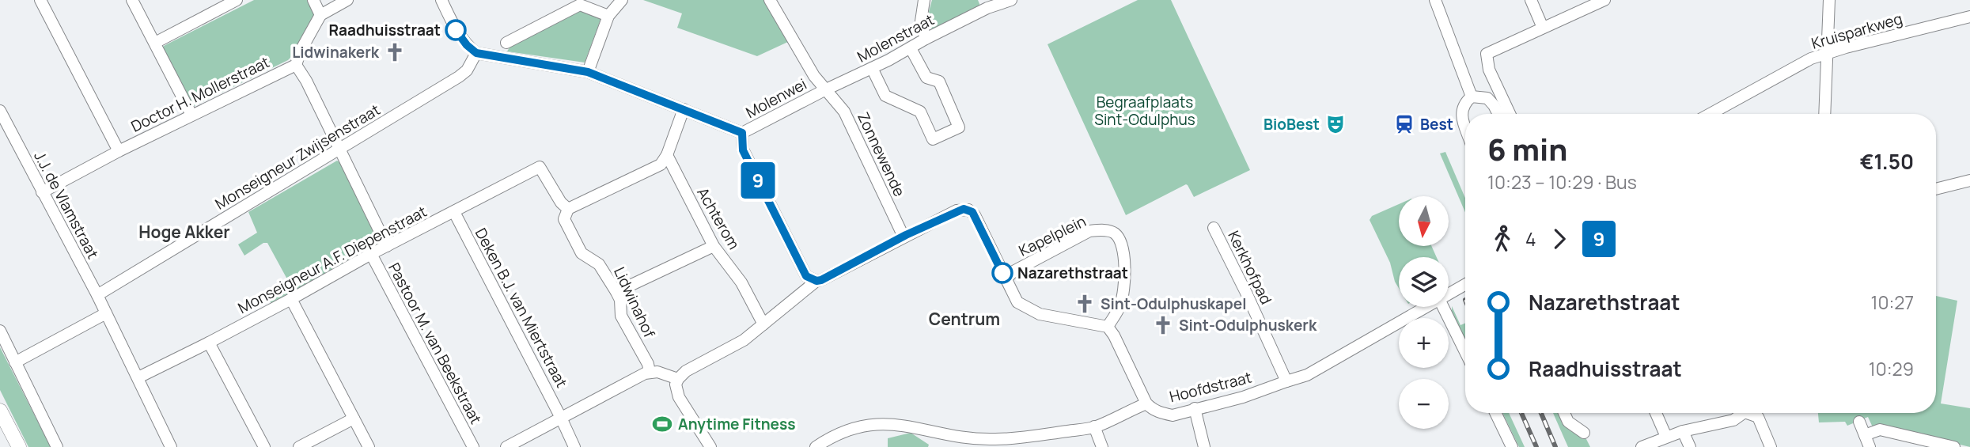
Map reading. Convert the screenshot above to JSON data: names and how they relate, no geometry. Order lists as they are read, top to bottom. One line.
{"streets":{"street":["Kruisparkweg","Molenstraat","Doctor H. Mollerstraat","Molenwei","Zonnewende","Monseigneur Zwijsenstraat","J.J. de Vlamstraat","Achterom","Kapelplein","Monseigneur A.F. Diepenstraat","Kerkhofpad","Lidwinahof","Deken B.J. van Miertstraat","Pastoor M. van Beekstraat","Hoofdstraat"]},"crossings":[["Molenstraat","Molenwei"],["Molenstraat","Zonnewende"],["Doctor H. Mollerstraat","J.J. de Vlamstraat"],["Molenwei","Zonnewende"],["Monseigneur Zwijsenstraat","J.J. de Vlamstraat"],["J.J. de Vlamstraat","Monseigneur A.F. Diepenstraat"],["Monseigneur A.F. Diepenstraat","Lidwinahof"],["Monseigneur A.F. Diepenstraat","Deken B.J. van Miertstraat"],["Monseigneur A.F. Diepenstraat","Pastoor M. van Beekstraat"],["Kerkhofpad","Hoofdstraat"]],"districts":["Hoge Akker","Centrum"],"parks":["Begraafplaats Sint-Odulphus"],"places":{"other":["Raadhuisstraat","Nazarethstraat"],"church":["Lidwinakerk","Sint-Odulphuskapel","Sint-Odulphuskerk"],"theatre":["BioBest"],"station":["Best"],"sports":["Anytime Fitness"]},"lines":["bus line 9"],"north":"bottom","page":{"on_map":"9","heading":["6 min","10:23 – 10:29 · Bus","€1.50"],"map_buttons":["+","−"],"legs":["4","9"],"list":[{"name":"Nazarethstraat","value":"10:27"},{"name":"Raadhuisstraat","value":"10:29"}]}}
